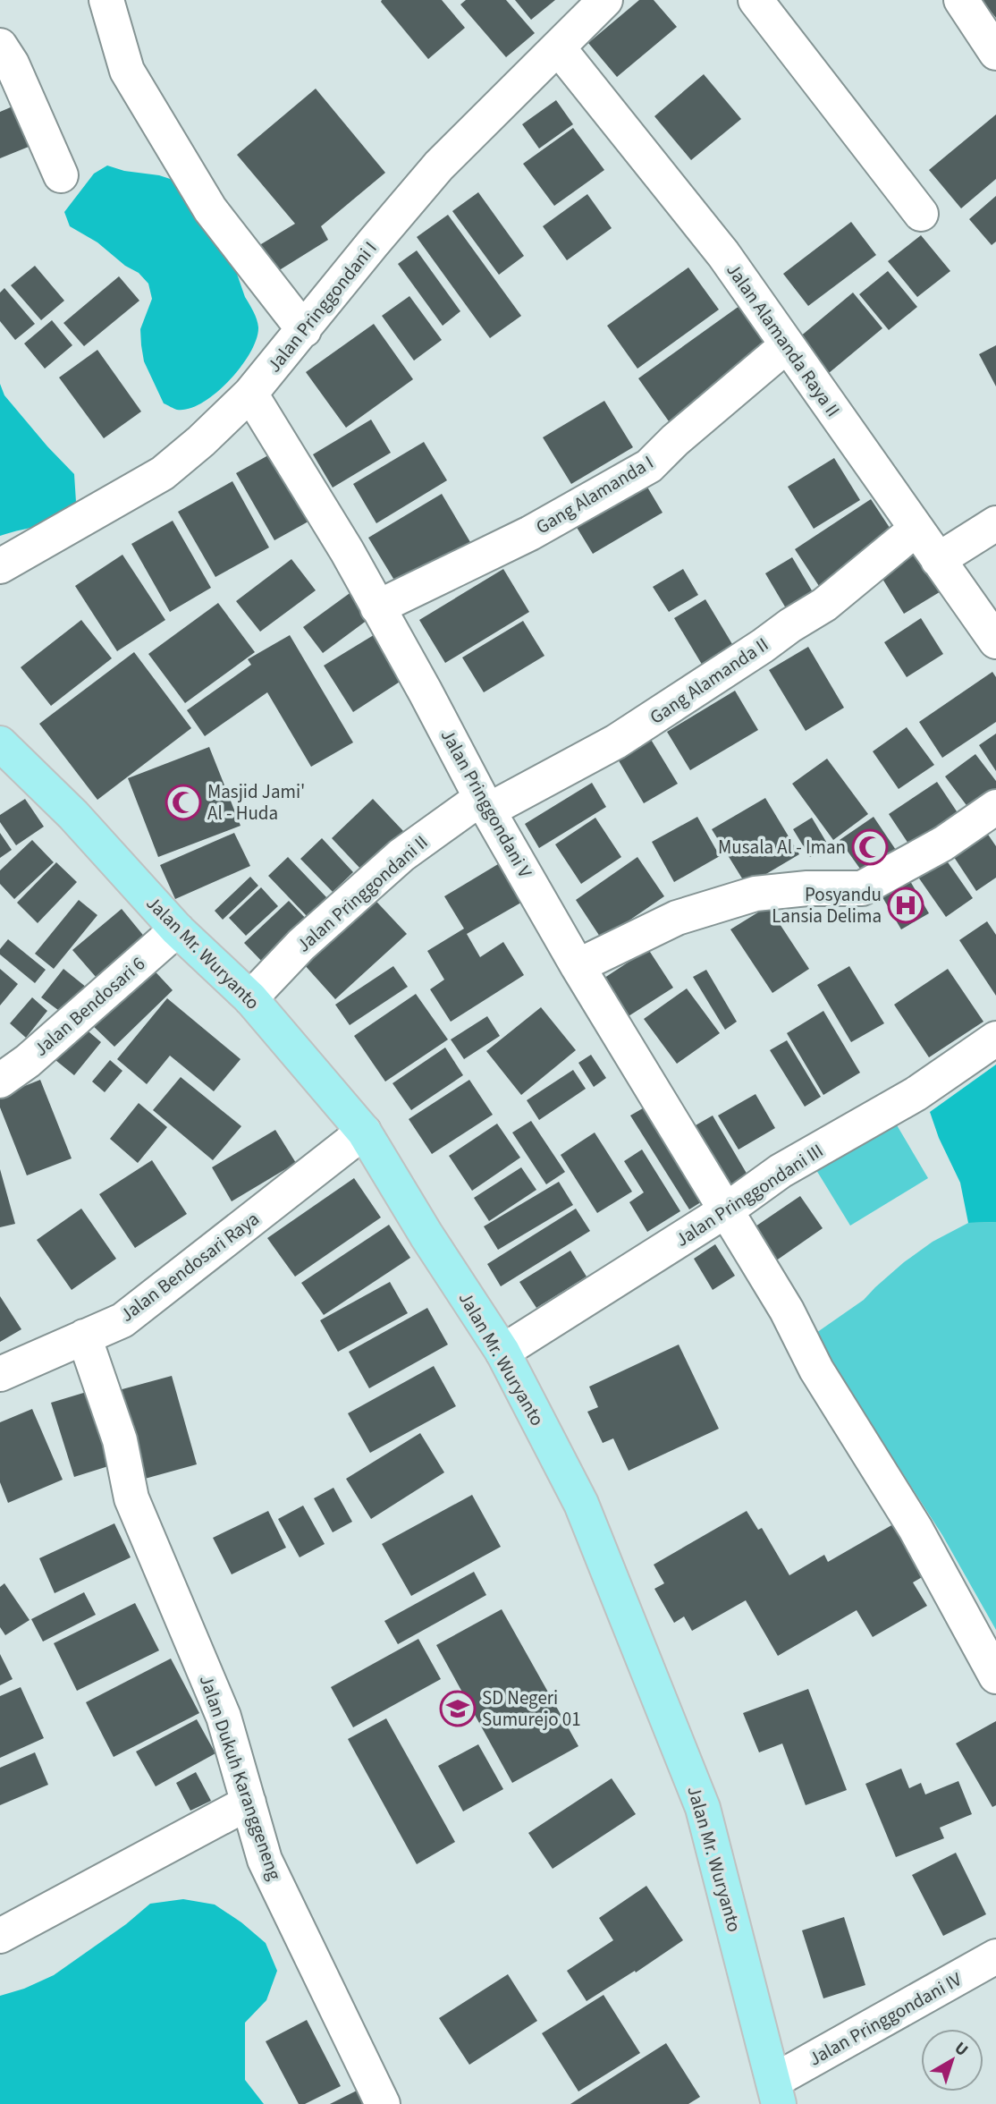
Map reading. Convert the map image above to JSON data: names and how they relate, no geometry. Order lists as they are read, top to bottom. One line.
{"streets":{"main road":["Jalan Mr. Wuryanto"],"street":["Jalan Pringgondani I","Jalan Alamanda Raya II","Gang Alamanda I","Gang Alamanda II","Jalan Pringgondani V","Jalan Pringgondani II","Jalan Bendosari 6","Jalan Pringgondani III","Jalan Bendosari Raya","Jalan Dukuh Karanggeneng","Jalan Pringgondani IV"]},"crossings":[["Jalan Pringgondani I","Jalan Alamanda Raya II"],["Jalan Pringgondani I","Jalan Pringgondani V"],["Jalan Alamanda Raya II","Gang Alamanda I"],["Jalan Alamanda Raya II","Gang Alamanda II"],["Gang Alamanda I","Jalan Pringgondani V"],["Gang Alamanda II","Jalan Pringgondani V"],["Gang Alamanda II","Jalan Pringgondani II"],["Jalan Pringgondani V","Jalan Pringgondani II"],["Jalan Pringgondani V","Jalan Pringgondani III"],["Jalan Pringgondani II","Jalan Mr. Wuryanto"],["Jalan Mr. Wuryanto","Jalan Bendosari 6"],["Jalan Mr. Wuryanto","Jalan Pringgondani III"],["Jalan Mr. Wuryanto","Jalan Bendosari Raya"],["Jalan Mr. Wuryanto","Jalan Pringgondani IV"],["Jalan Bendosari Raya","Jalan Dukuh Karanggeneng"]],"places":{"mosque":["Masjid Jami' Al - Huda","Musala Al - Iman"],"hospital":["Posyandu Lansia Delima"],"school or university":["SD Negeri Sumurejo 01"]},"north":"top right"}
